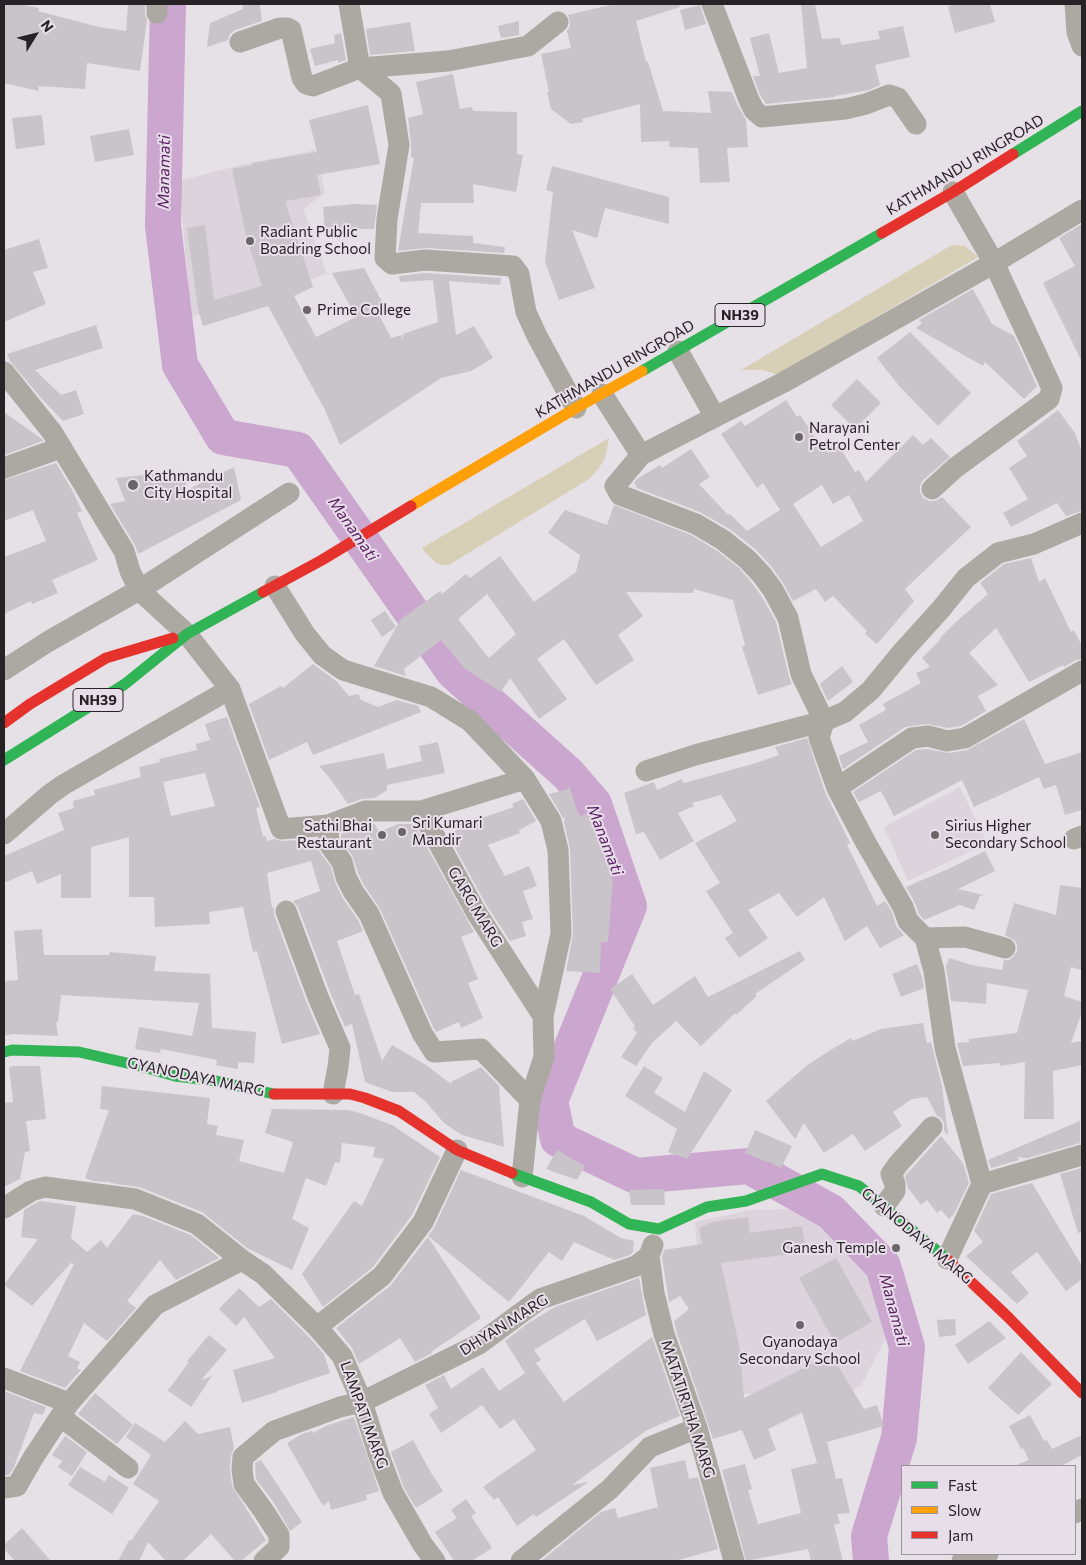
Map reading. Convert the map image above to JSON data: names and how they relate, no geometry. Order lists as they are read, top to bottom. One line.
{"streets":{"main road":["KATHMANDU RINGROAD","NH39","GYANODAYA MARG"],"street":["GARG MARG","DHYAN MARG","MATATIRTHA MARG","LAMPATI MARG"]},"crossings":[["DHYAN MARG","MATATIRTHA MARG"],["DHYAN MARG","LAMPATI MARG"]],"water":["Manamati"],"places":["Radiant Public Boadring School","Prime College","Narayani Petrol Center","Kathmandu City Hospital","Sri Kumari Mandir","Sathi Bhai Restaurant","Sirius Higher Secondary School","Ganesh Temple","Gyanodaya Secondary School"],"legend":["Fast","Slow","Jam"],"north":"top right"}
